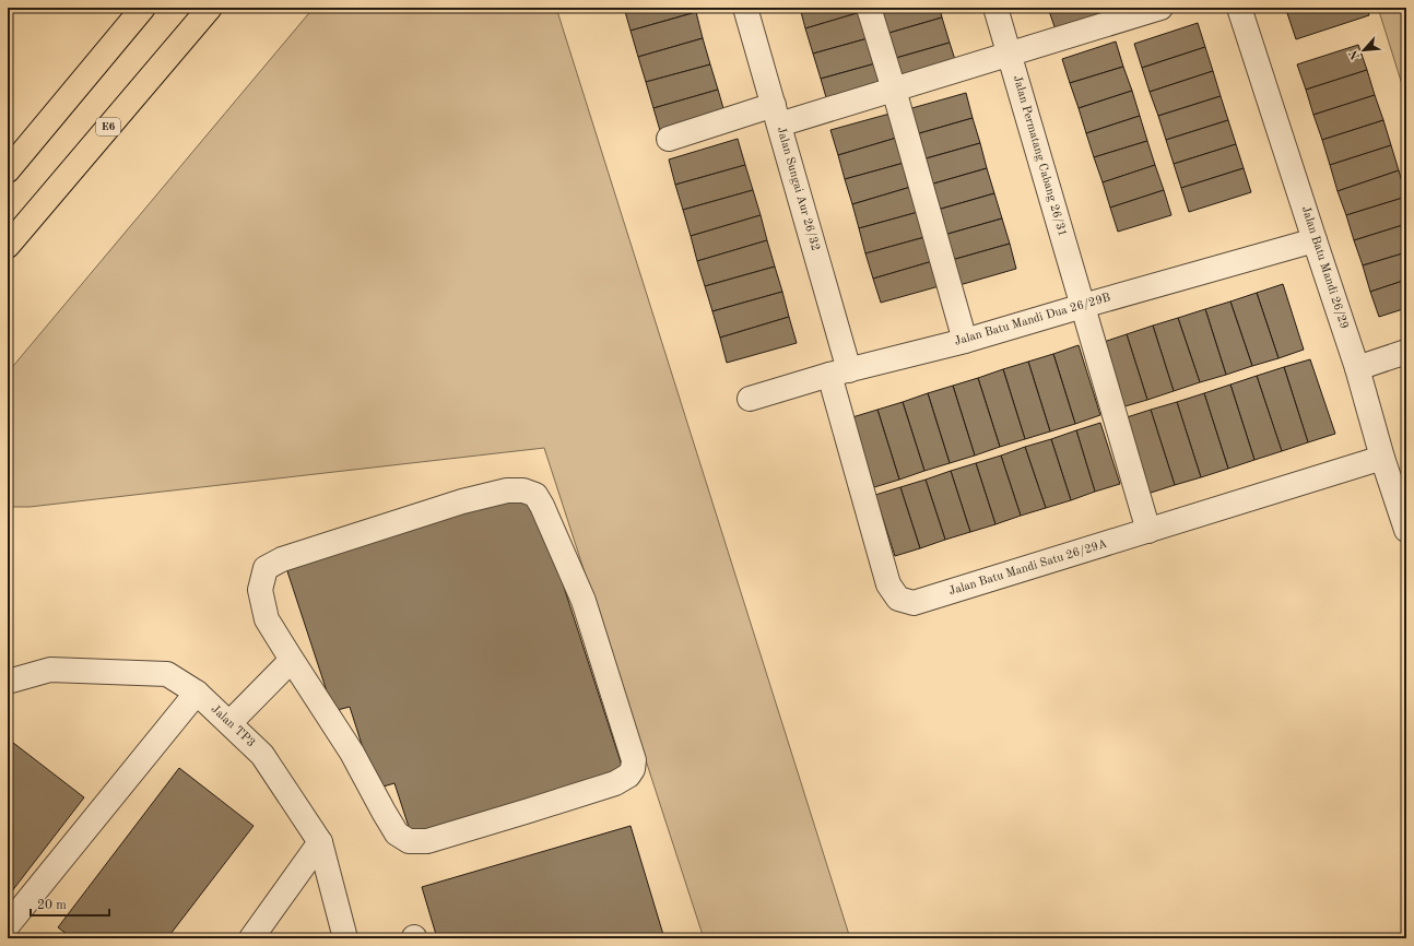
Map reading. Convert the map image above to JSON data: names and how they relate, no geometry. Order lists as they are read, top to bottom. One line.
{"streets":{"highway":["E6"],"street":["Jalan Permatang Cabang 26/31","Jalan Sungai Aur 26/32","Jalan Batu Mandi 26/29","Jalan Batu Mandi Dua 26/29B","Jalan Batu Mandi Satu 26/29A","Jalan TP3"]},"crossings":[["Jalan Permatang Cabang 26/31","Jalan Batu Mandi Dua 26/29B"],["Jalan Permatang Cabang 26/31","Jalan Batu Mandi Satu 26/29A"],["Jalan Sungai Aur 26/32","Jalan Batu Mandi Dua 26/29B"],["Jalan Sungai Aur 26/32","Jalan Batu Mandi Satu 26/29A"],["Jalan Batu Mandi 26/29","Jalan Batu Mandi Dua 26/29B"],["Jalan Batu Mandi 26/29","Jalan Batu Mandi Satu 26/29A"],["Jalan Batu Mandi Dua 26/29B","Jalan Batu Mandi Satu 26/29A"]],"scale_bar":"20 m","north":"bottom left"}
